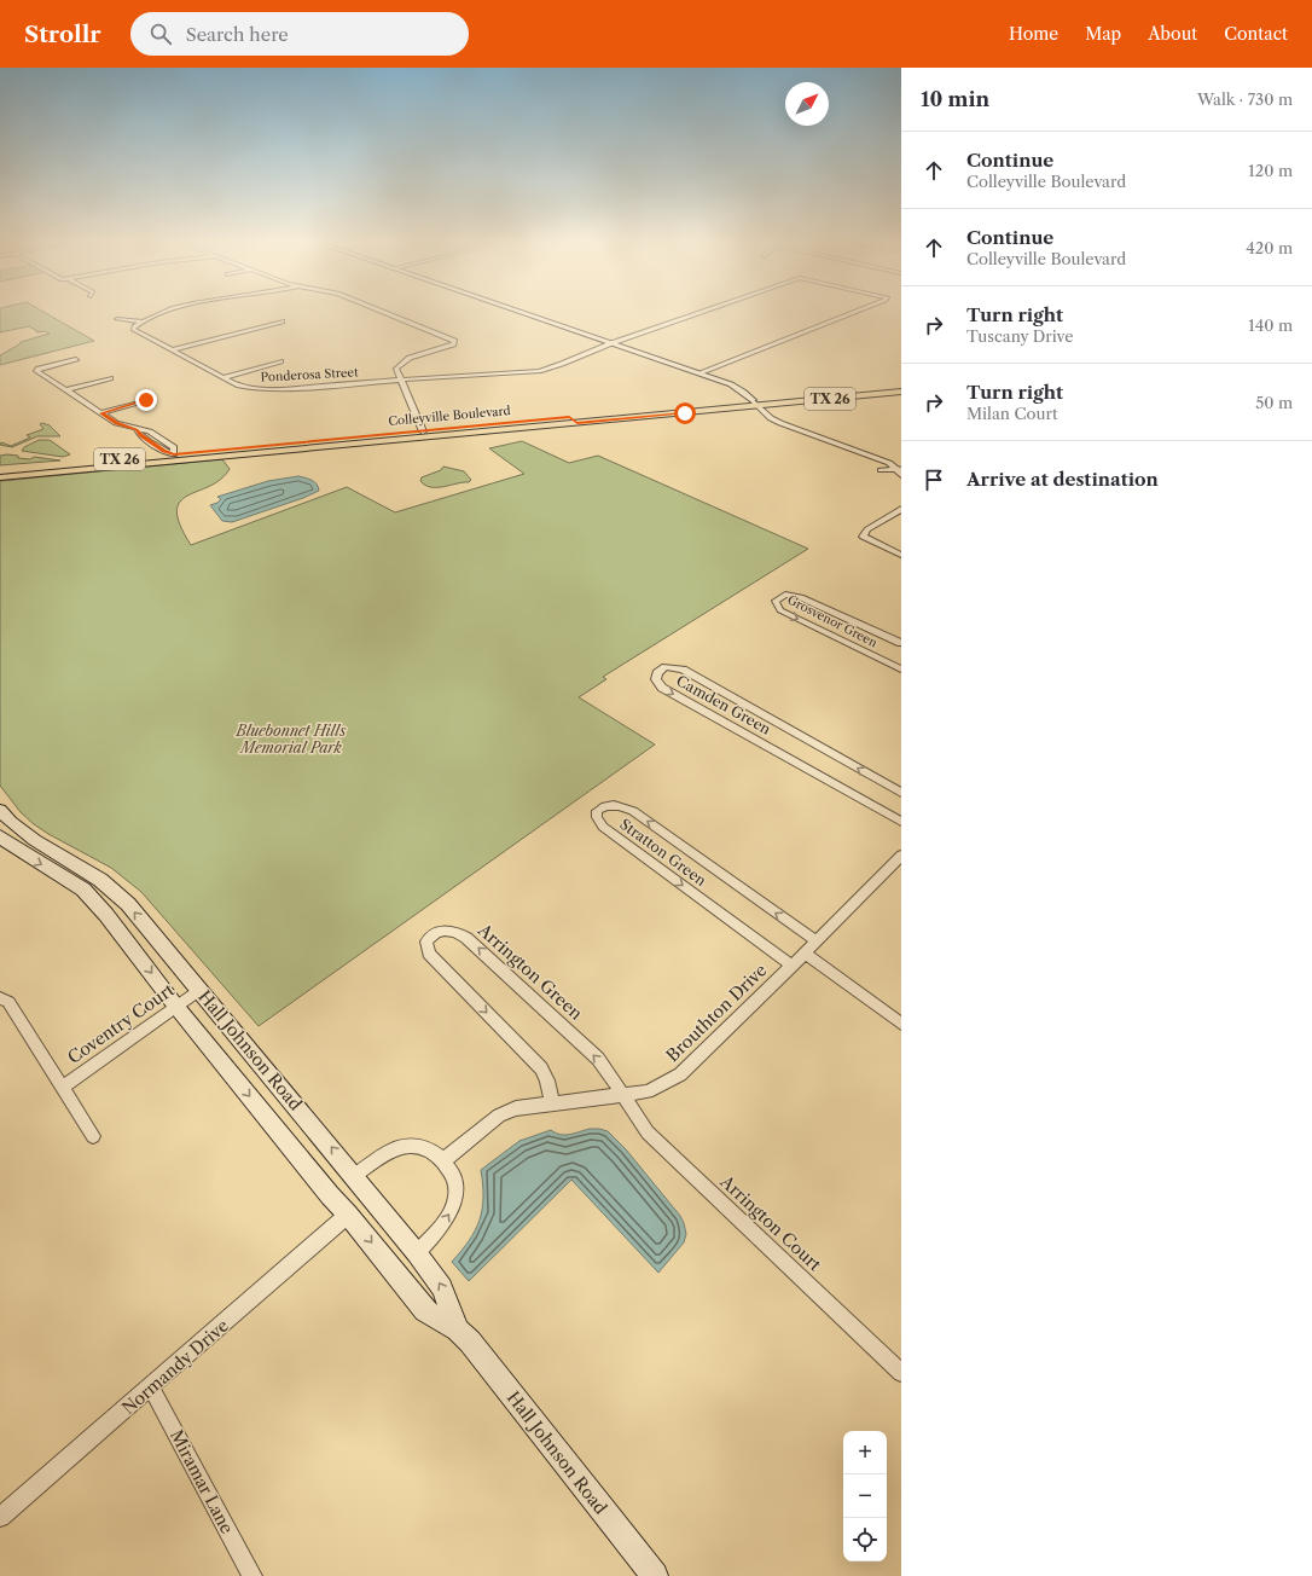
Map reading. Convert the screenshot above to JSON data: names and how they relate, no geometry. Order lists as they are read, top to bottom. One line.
{"streets":{"main road":["TX 26","Colleyville Boulevard","Hall Johnson Road"],"street":["Ponderosa Street","Grosvenor Green","Camden Green","Stratton Green","Arrington Green","Brouthton Drive","Coventry Court","Arrington Court","Normandy Drive","Miramar Lane"]},"crossings":[["Stratton Green","Brouthton Drive"],["Arrington Green","Brouthton Drive"],["Arrington Green","Arrington Court"],["Brouthton Drive","Arrington Court"],["Coventry Court","Hall Johnson Road"],["Hall Johnson Road","Normandy Drive"],["Normandy Drive","Miramar Lane"]],"parks":["Bluebonnet Hills Memorial Park"],"north":"top right","page":{"header":"Strollr","search":"Search here","nav":["Home","Map","About","Contact"],"heading":["10 min","Walk · 730 m"],"list":[["Continue","Colleyville Boulevard","120 m"],["Continue","Colleyville Boulevard","420 m"],["Turn right","Tuscany Drive","140 m"],["Turn right","Milan Court","50 m"],"Arrive at destination"],"map_buttons":["+","−"]}}
